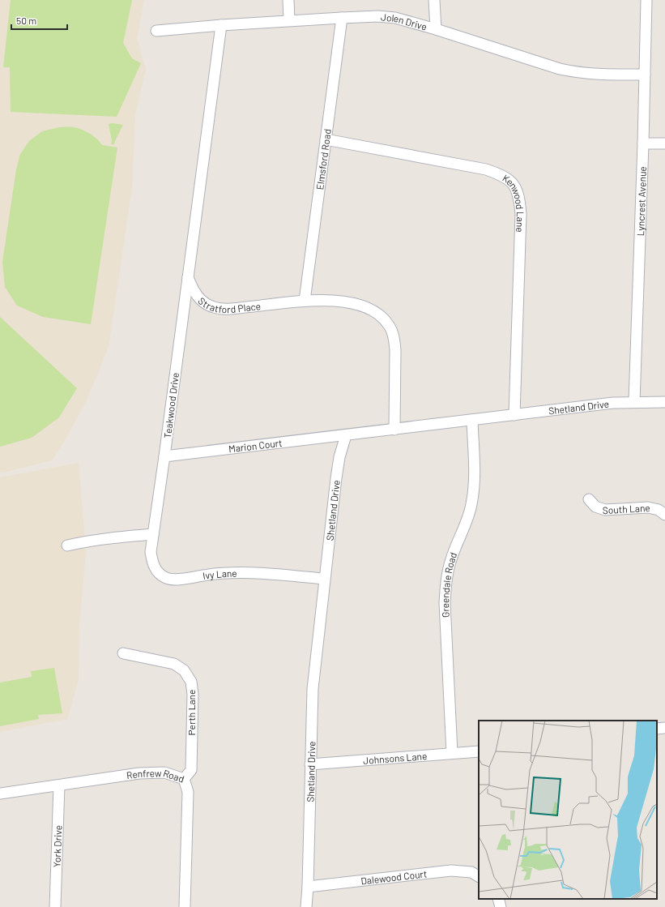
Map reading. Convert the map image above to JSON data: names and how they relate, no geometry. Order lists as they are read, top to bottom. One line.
{"streets":{"street":["Jolen Drive","Elmsford Road","Lyncrest Avenue","Kenwood Lane","Stratford Place","Teakwood Drive","Shetland Drive","Marion Court","South Lane","Ivy Lane","Greendale Road","Perth Lane","Johnsons Lane","Renfrew Road","York Drive","Dalewood Court"]},"crossings":[["Jolen Drive","Elmsford Road"],["Jolen Drive","Lyncrest Avenue"],["Jolen Drive","Stratford Place"],["Elmsford Road","Kenwood Lane"],["Elmsford Road","Stratford Place"],["Lyncrest Avenue","Shetland Drive"],["Kenwood Lane","Shetland Drive"],["Stratford Place","Teakwood Drive"],["Stratford Place","Shetland Drive"],["Teakwood Drive","Marion Court"],["Teakwood Drive","Ivy Lane"],["Shetland Drive","Marion Court"],["Shetland Drive","Ivy Lane"],["Shetland Drive","Greendale Road"],["Shetland Drive","Johnsons Lane"],["Shetland Drive","Dalewood Court"],["Greendale Road","Johnsons Lane"],["Perth Lane","Renfrew Road"],["Renfrew Road","York Drive"]],"scale_bar":"50 m"}
